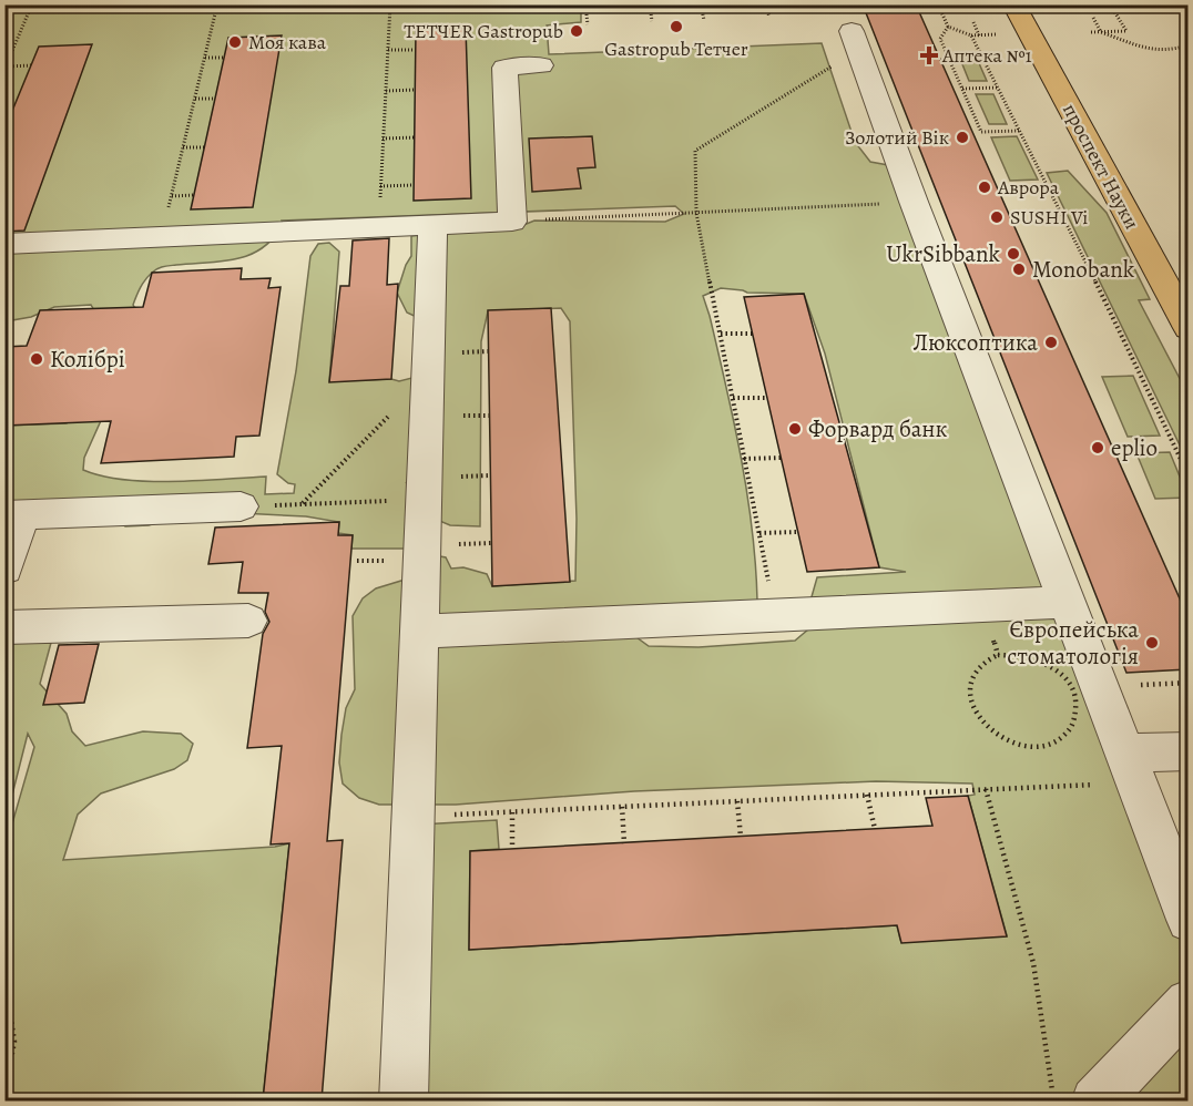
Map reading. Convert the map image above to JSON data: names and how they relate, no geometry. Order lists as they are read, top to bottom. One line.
{"streets":{"main road":["проспект Науки"]},"places":{"other":["Gastropub Teтчеr","ТЕТЧЕR Gastropub","Моя кава","Золотий Вік","Аврора","SUSHI Vi","UkrSibbank","Monobank","Люксоптика","Колібрі","Форвард банк","eplio","Європейська стоматологія"],"health":["Аптека №1"]}}
